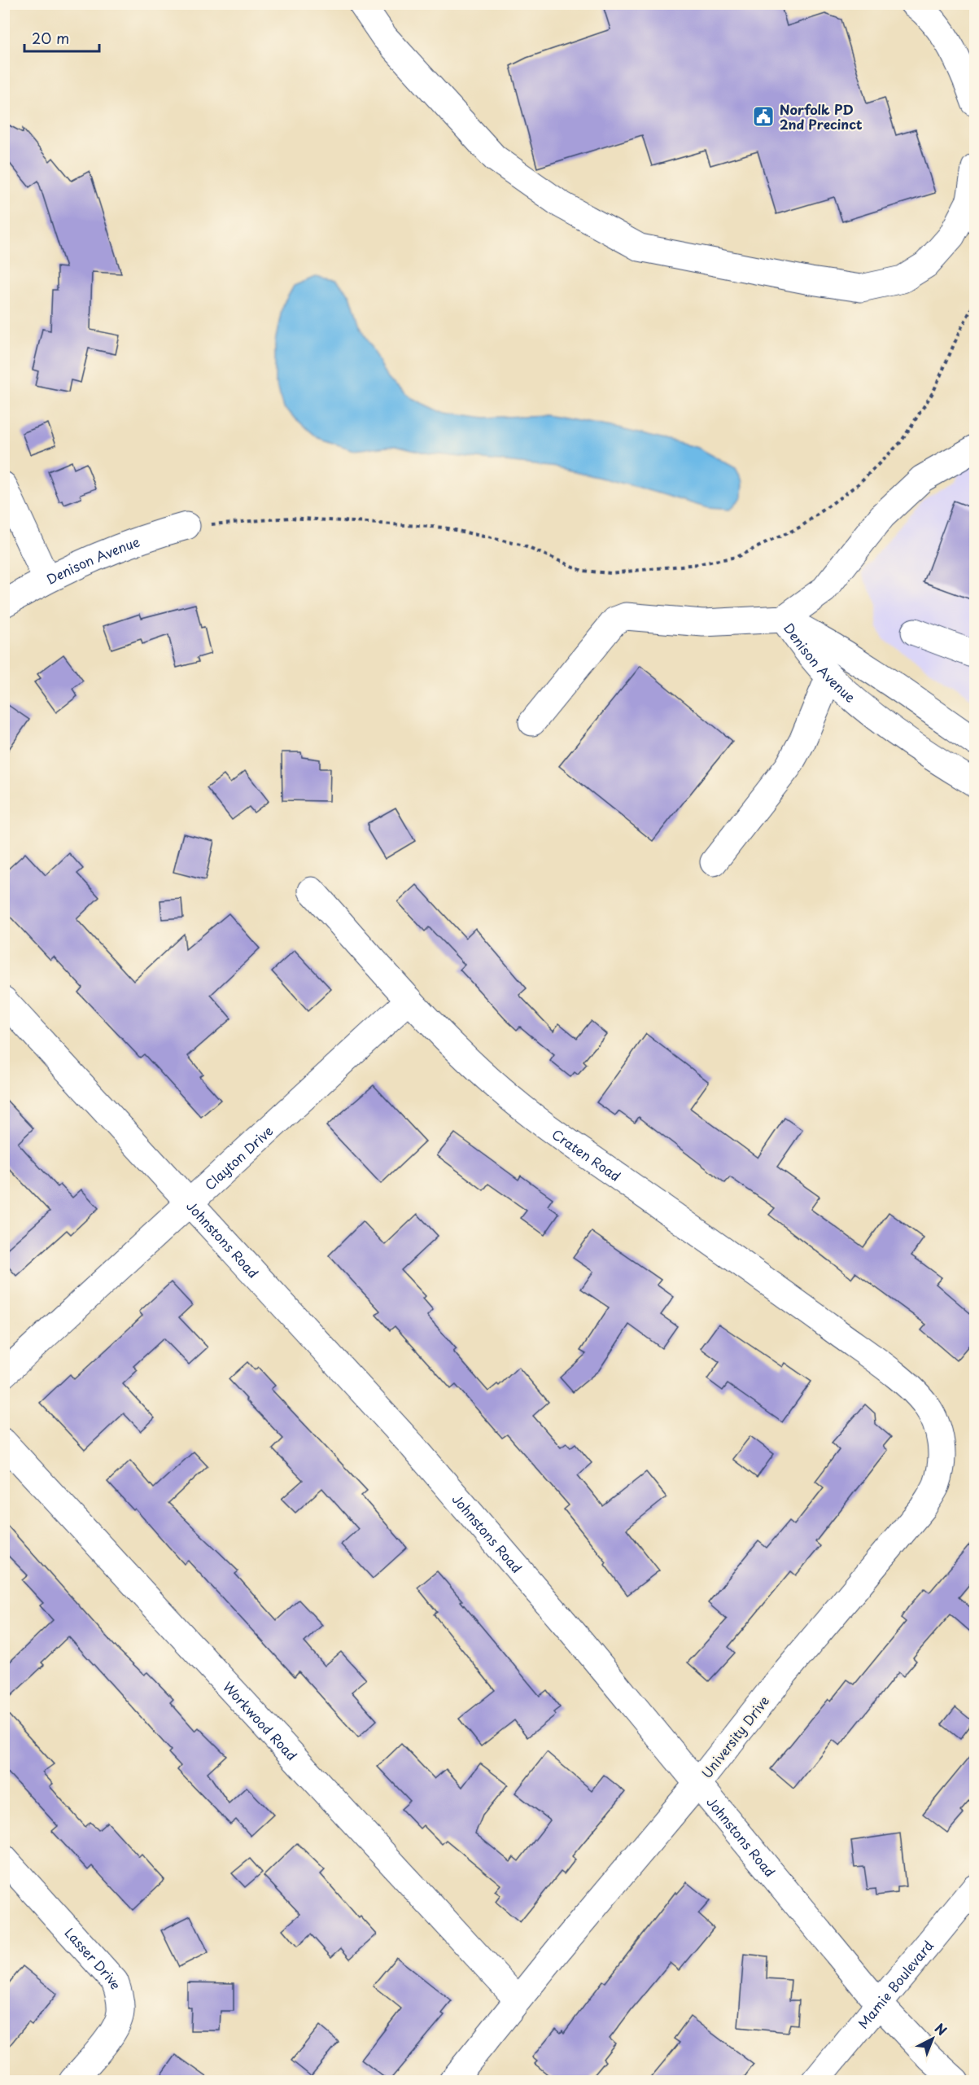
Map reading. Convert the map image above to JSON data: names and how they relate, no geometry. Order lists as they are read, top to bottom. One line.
{"streets":{"street":["Denison Avenue","Craten Road","Clayton Drive","Johnstons Road","Workwood Road","University Drive","Lasser Drive","Mamie Boulevard"]},"crossings":[["Craten Road","Clayton Drive"],["Craten Road","University Drive"],["Clayton Drive","Johnstons Road"],["Johnstons Road","University Drive"],["Johnstons Road","Mamie Boulevard"],["Workwood Road","University Drive"]],"places":{"public building":["Norfolk PD 2nd Precinct"]},"scale_bar":"20 m","north":"top right"}
